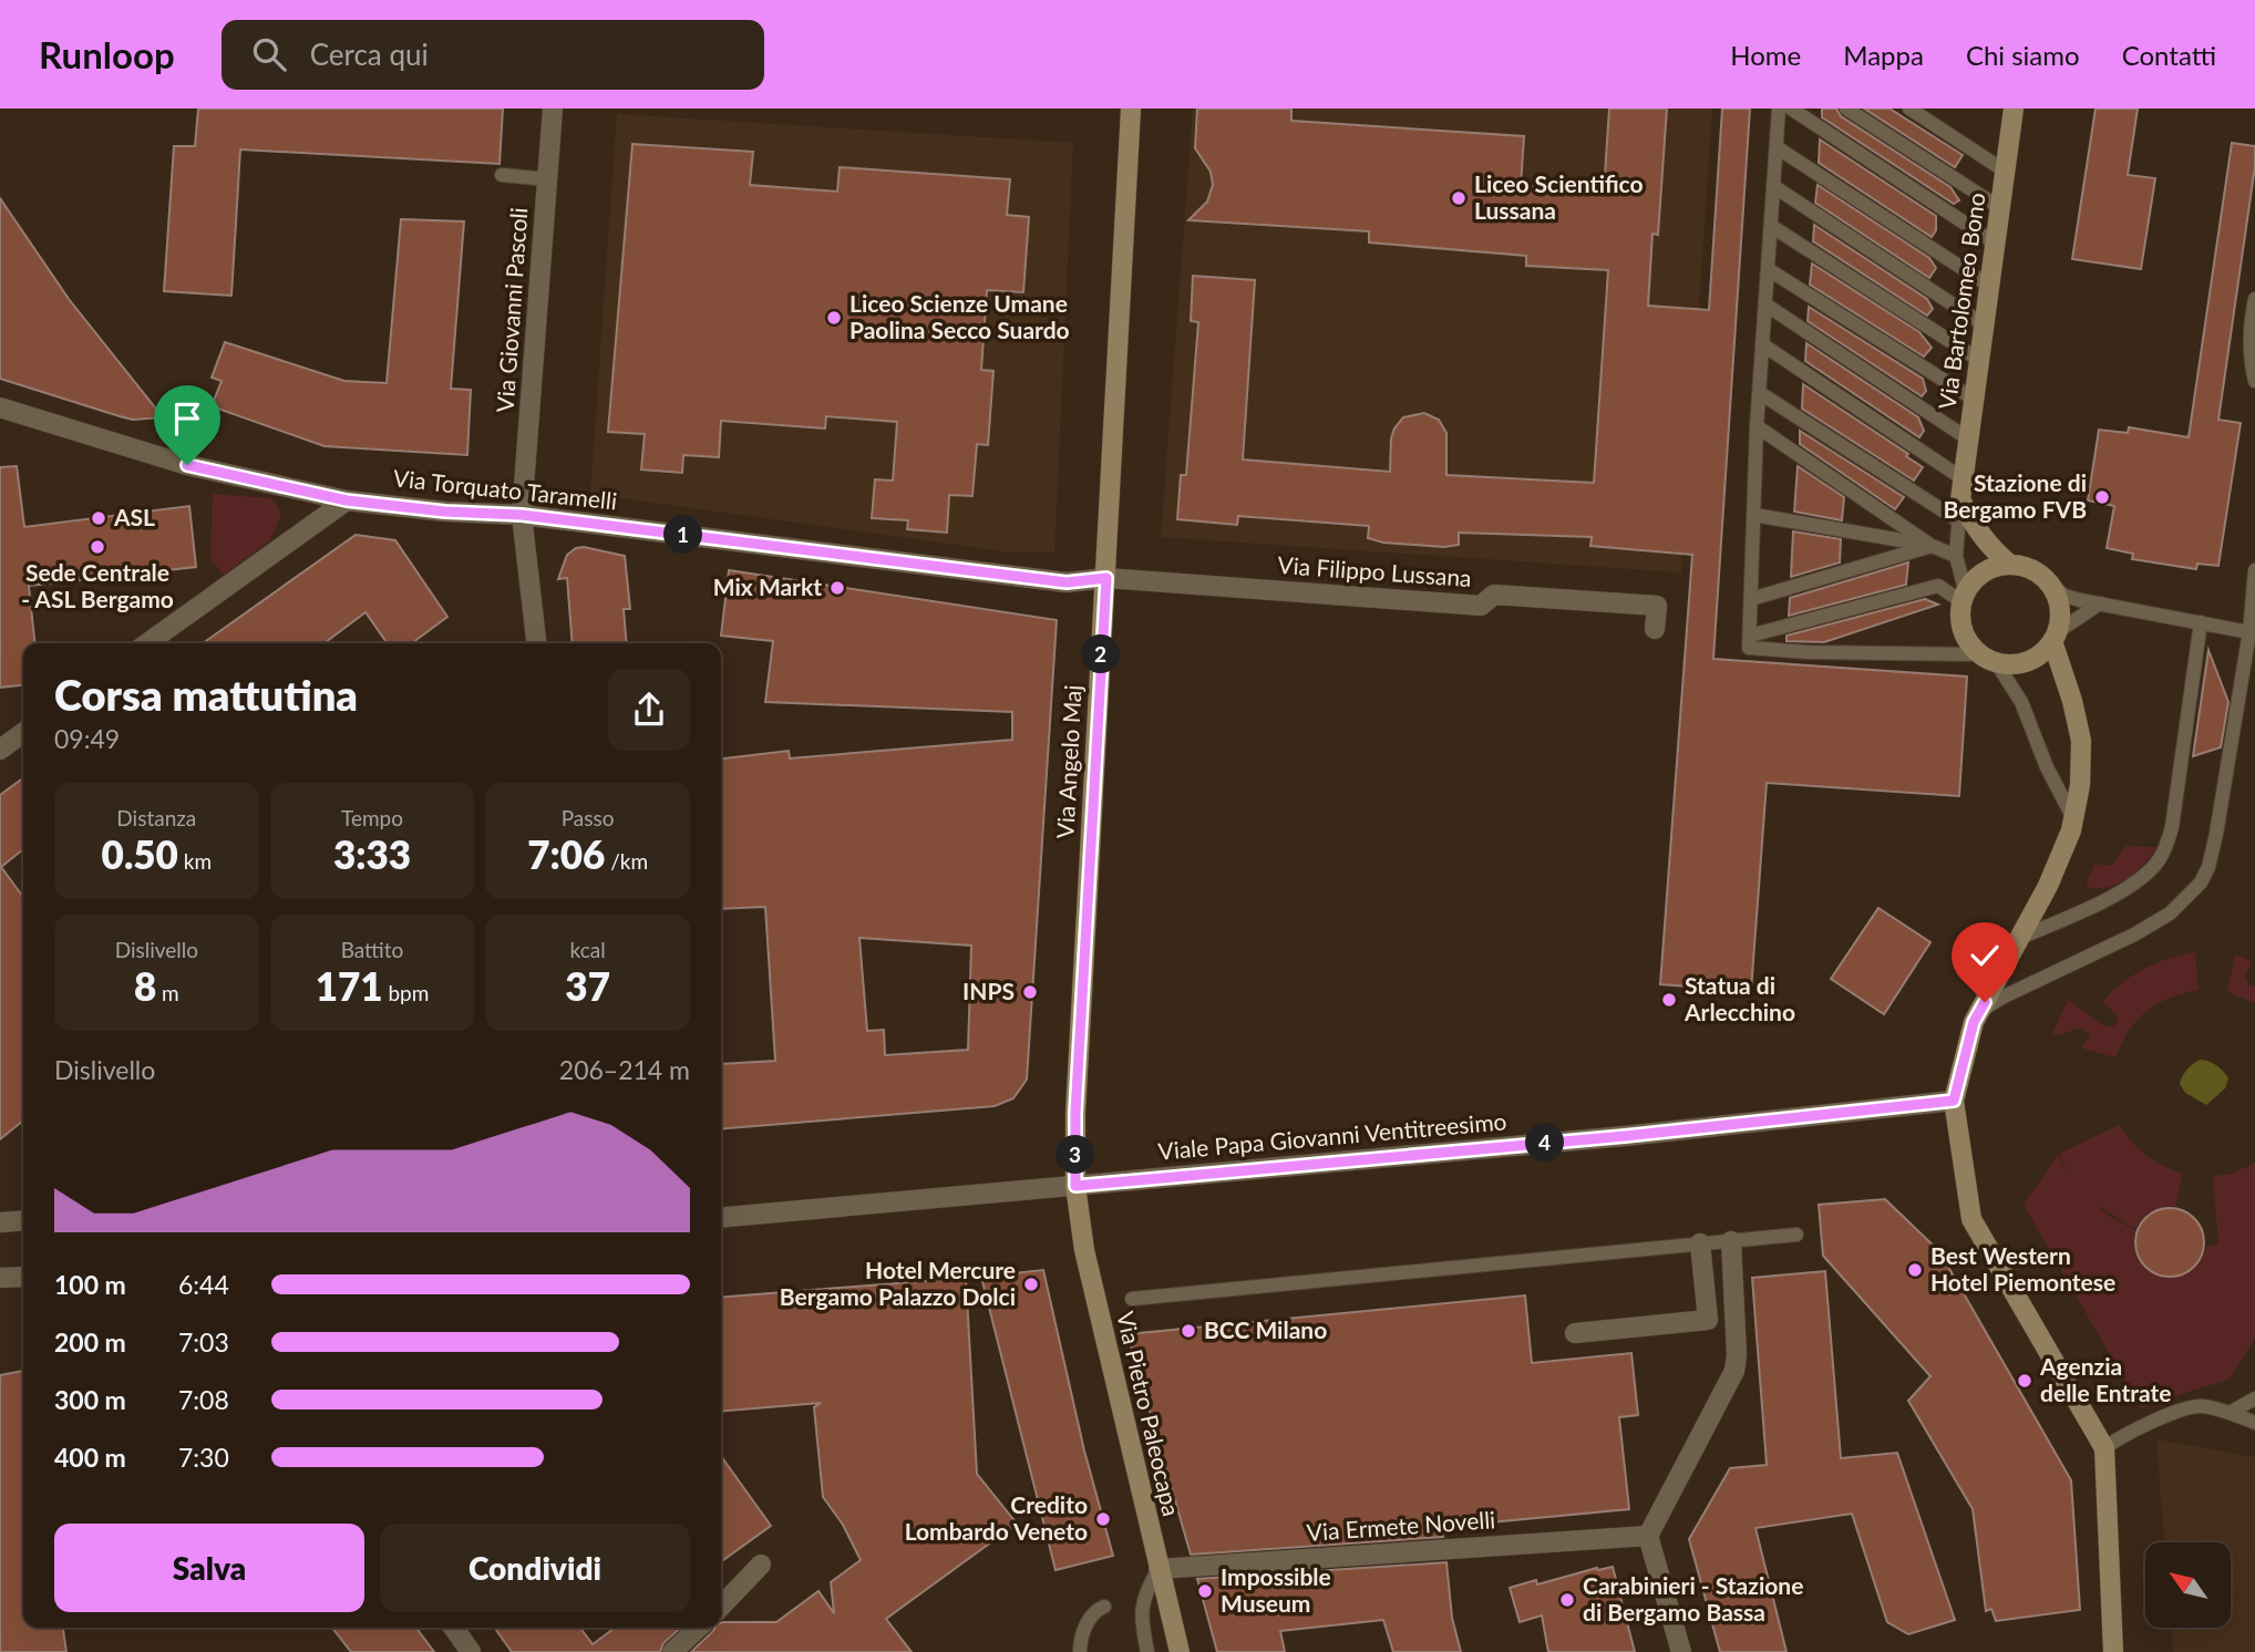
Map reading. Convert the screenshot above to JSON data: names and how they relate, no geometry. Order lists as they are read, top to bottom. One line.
{"streets":{"main road":["Via Bartolomeo Bono","Via Angelo Maj","Via Pietro Paleocapa"],"street":["Via Giovanni Pascoli","Via Torquato Taramelli","Via Filippo Lussana","Viale Papa Giovanni Ventitreesimo","Via Ermete Novelli"]},"crossings":[["Via Giovanni Pascoli","Via Torquato Taramelli"],["Via Torquato Taramelli","Via Filippo Lussana"],["Via Torquato Taramelli","Via Angelo Maj"],["Via Filippo Lussana","Via Angelo Maj"],["Via Angelo Maj","Viale Papa Giovanni Ventitreesimo"],["Via Angelo Maj","Via Pietro Paleocapa"],["Viale Papa Giovanni Ventitreesimo","Via Pietro Paleocapa"],["Via Pietro Paleocapa","Via Ermete Novelli"]],"places":["Liceo Scientifico Lussana","Liceo Scienze Umane Paolina Secco Suardo","Stazione di Bergamo FVB","ASL","Sede Centrale - ASL Bergamo","Mix Markt","INPS","Statua di Arlecchino","Best Western Hotel Piemontese","Hotel Mercure Bergamo Palazzo Dolci","BCC Milano","Agenzia delle Entrate","Credito Lombardo Veneto","Impossible Museum","Carabinieri - Stazione di Bergamo Bassa"],"north":"top left","page":{"header":"Runloop","search":"Cerca qui","nav":["Home","Mappa","Chi siamo","Contatti"],"pins":["1","2","4","3"],"heading":["Corsa mattutina","09:49"],"stats":[["Distanza","0.50 km"],["Tempo","3:33"],["Passo","7:06 /km"],["Dislivello","8 m"],["Battito","171 bpm"],["kcal","37"]],"chart":["Dislivello","206–214 m"],"list":[{"name":"100 m","note":"6:44"},{"name":"200 m","note":"7:03"},{"name":"300 m","note":"7:08"},{"name":"400 m","note":"7:30"}],"buttons":["Salva","Condividi"]}}
